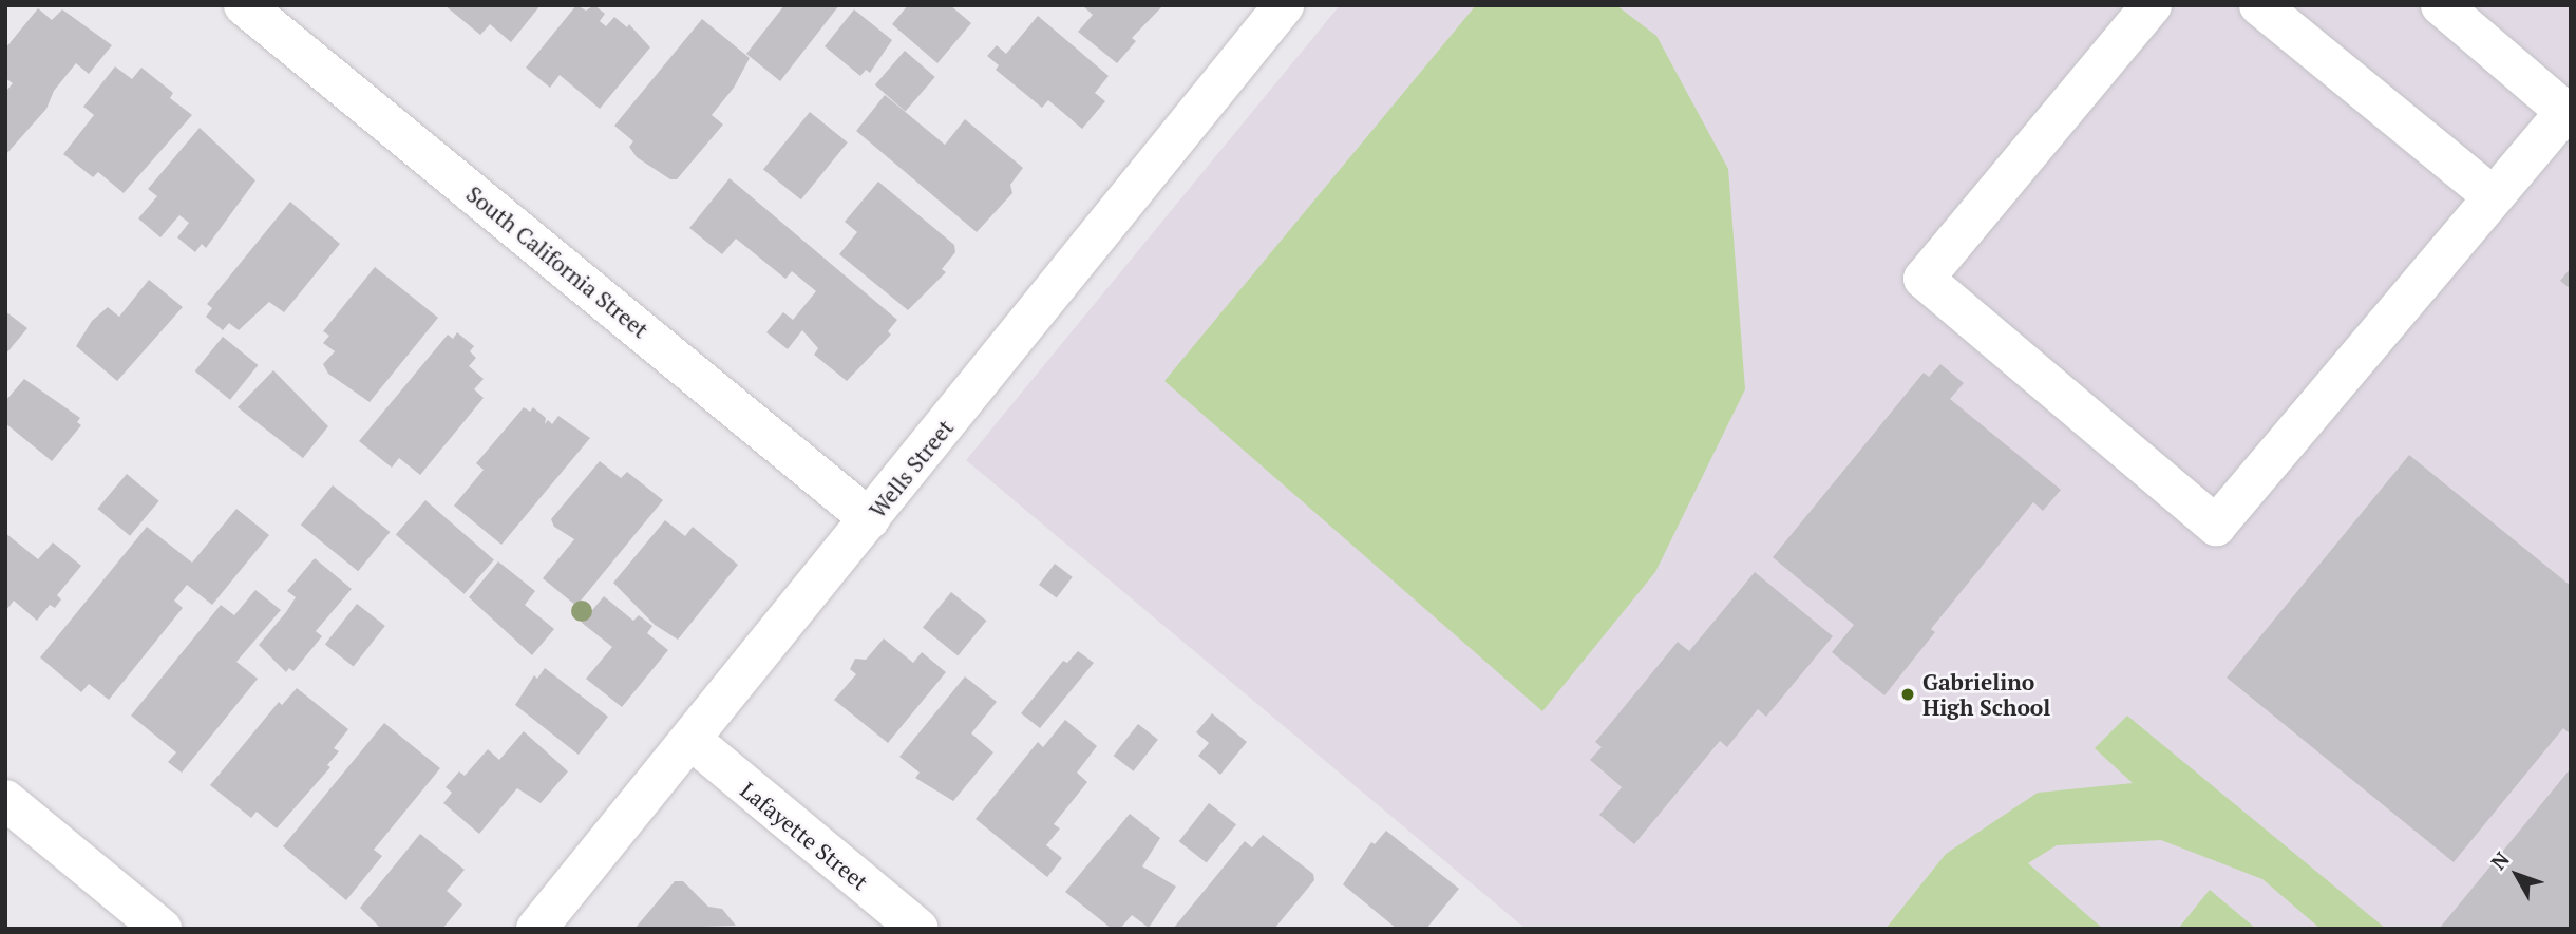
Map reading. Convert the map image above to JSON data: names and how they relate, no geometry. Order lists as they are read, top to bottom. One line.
{"streets":{"street":["South California Street","Wells Street","Lafayette Street"]},"crossings":[["South California Street","Wells Street"],["Wells Street","Lafayette Street"]],"places":["Gabrielino High School"],"north":"top left"}
